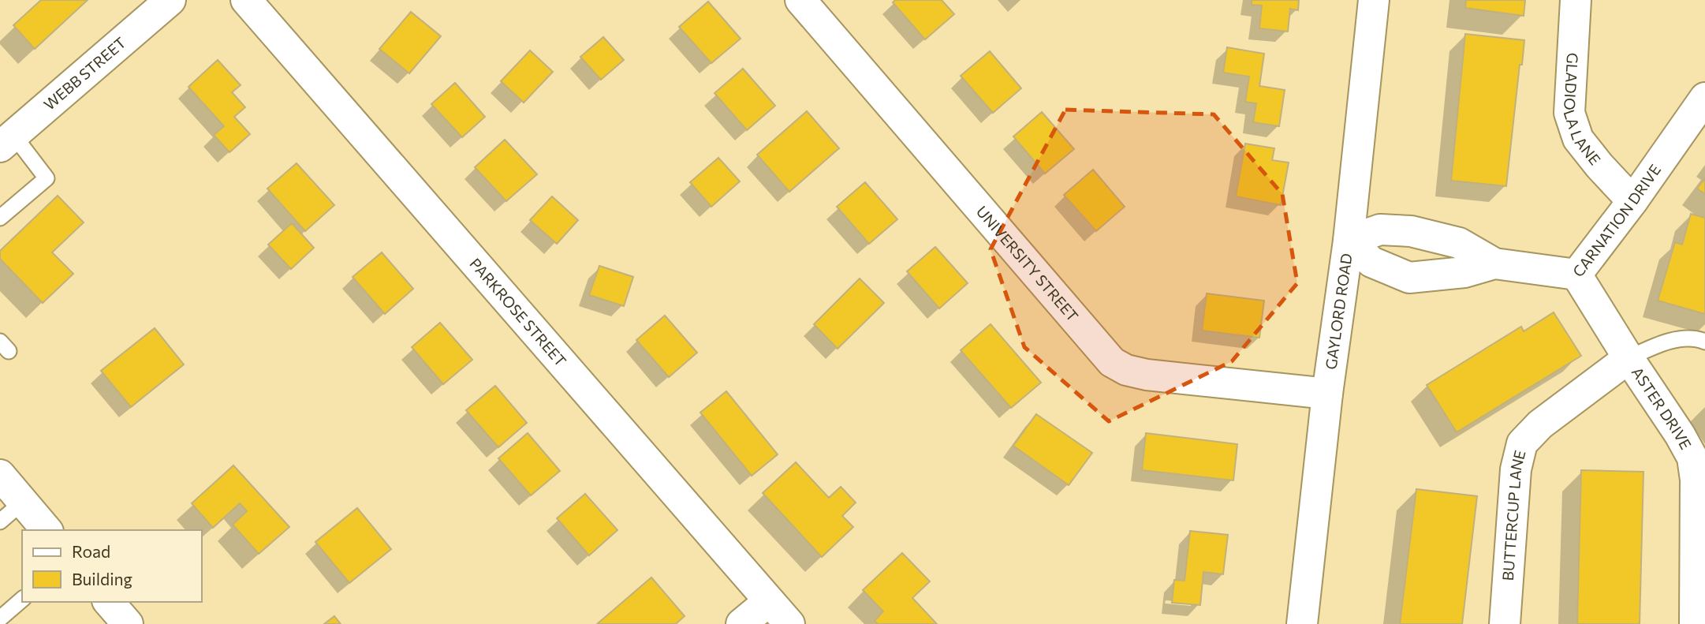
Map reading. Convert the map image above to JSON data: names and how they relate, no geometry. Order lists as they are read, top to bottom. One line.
{"streets":{"street":["WEBB STREET","GLADIOLA LANE","CARNATION DRIVE","UNIVERSITY STREET","PARKROSE STREET","GAYLORD ROAD","ASTER DRIVE","BUTTERCUP LANE"]},"crossings":[["GLADIOLA LANE","CARNATION DRIVE"],["CARNATION DRIVE","GAYLORD ROAD"],["CARNATION DRIVE","ASTER DRIVE"],["UNIVERSITY STREET","GAYLORD ROAD"],["ASTER DRIVE","BUTTERCUP LANE"]],"legend":["Road","Building"]}
